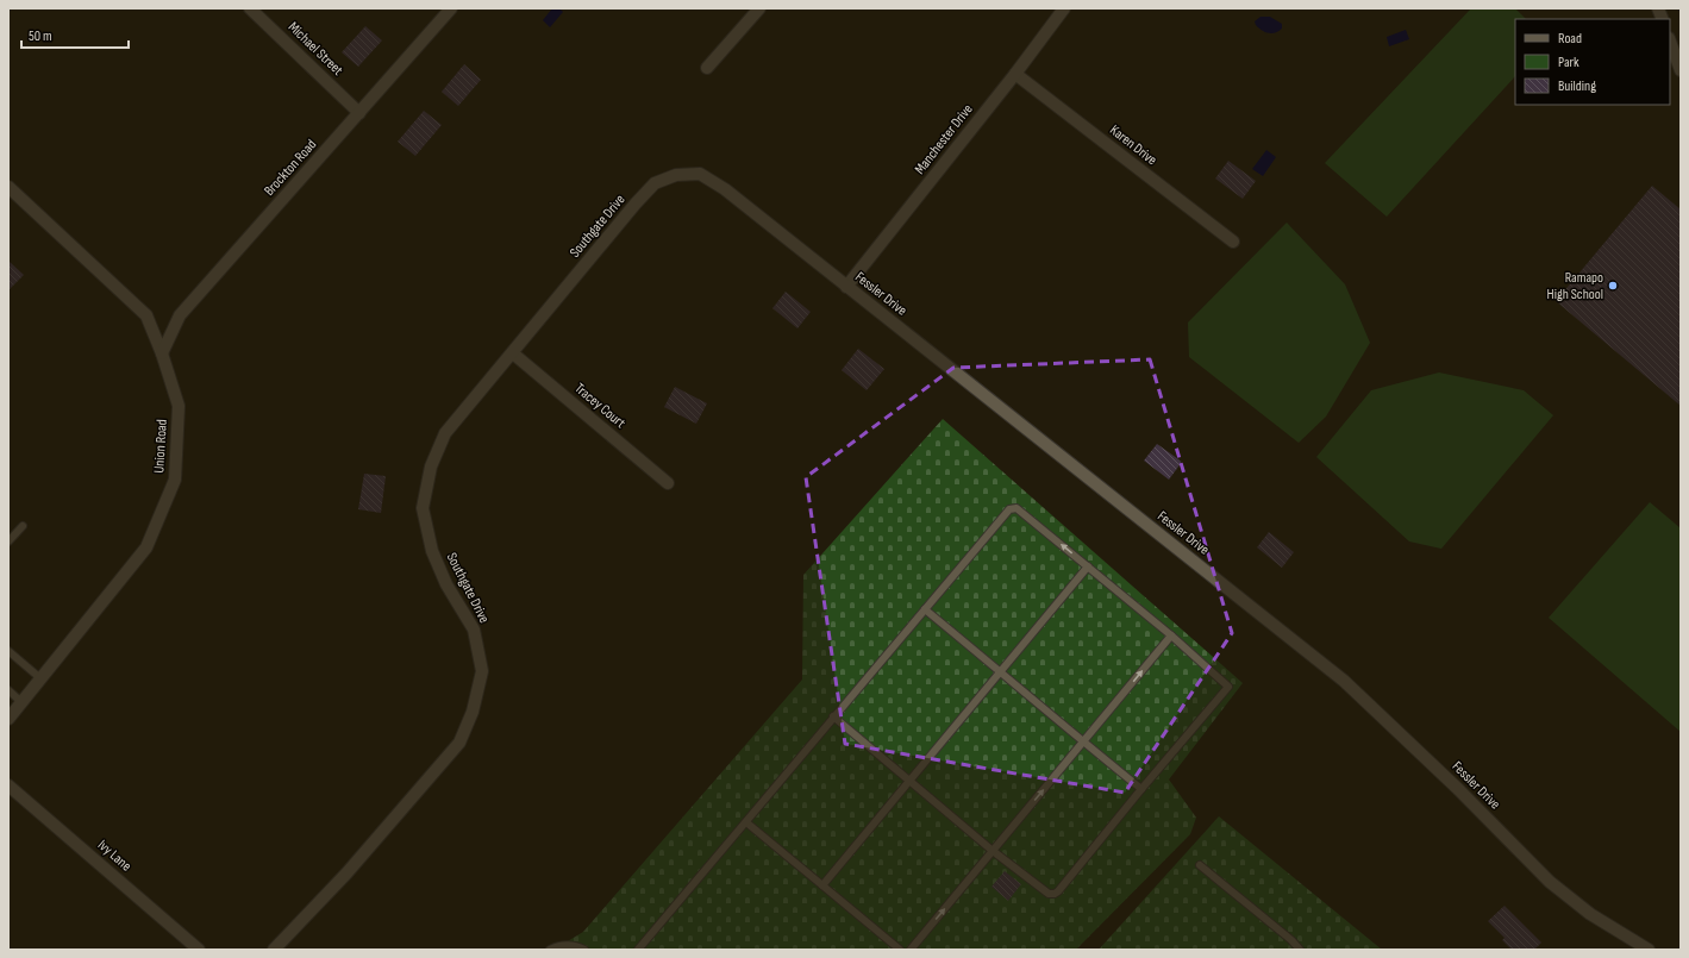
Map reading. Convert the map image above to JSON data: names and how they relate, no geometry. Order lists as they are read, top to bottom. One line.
{"streets":{"street":["Michael Street","Manchester Drive","Karen Drive","Brockton Road","Southgate Drive","Fessler Drive","Tracey Court","Union Road","Ivy Lane"]},"crossings":[["Michael Street","Brockton Road"],["Manchester Drive","Karen Drive"],["Manchester Drive","Fessler Drive"],["Brockton Road","Union Road"],["Southgate Drive","Fessler Drive"],["Southgate Drive","Tracey Court"]],"places":["Ramapo High School"],"legend":["Road","Park","Building"],"scale_bar":"50 m"}
